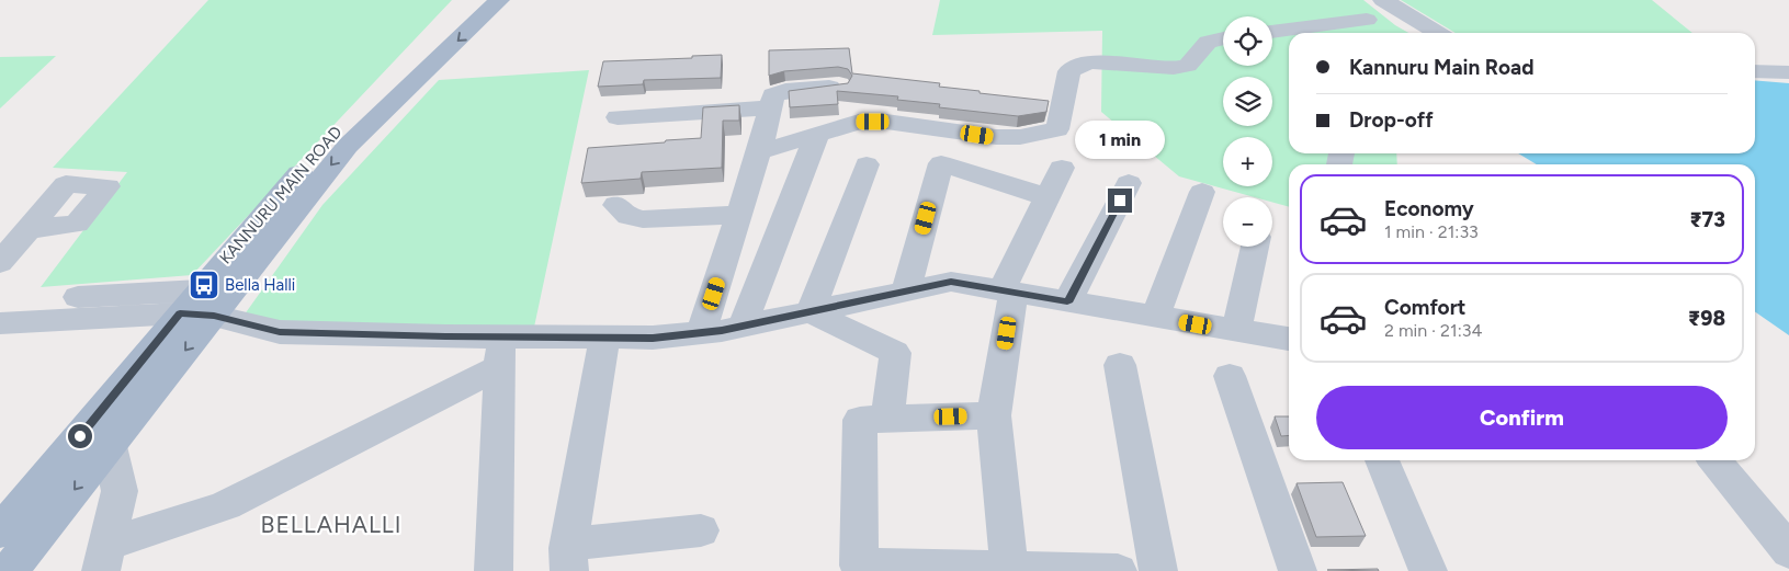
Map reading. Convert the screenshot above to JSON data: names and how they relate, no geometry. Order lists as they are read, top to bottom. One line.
{"streets":{"main road":["KANNURU MAIN ROAD"]},"districts":["BELLAHALLI"],"places":{"bus stop":["Bella Halli"]},"page":{"map_buttons":["+","−"],"banner":["Kannuru Main Road","Drop-off"],"bubble":"1 min","list":[{"name":"Economy","note":"1 min · 21:33","value":"₹73"},{"name":"Comfort","note":"2 min · 21:34","value":"₹98"}],"buttons":"Confirm"}}
